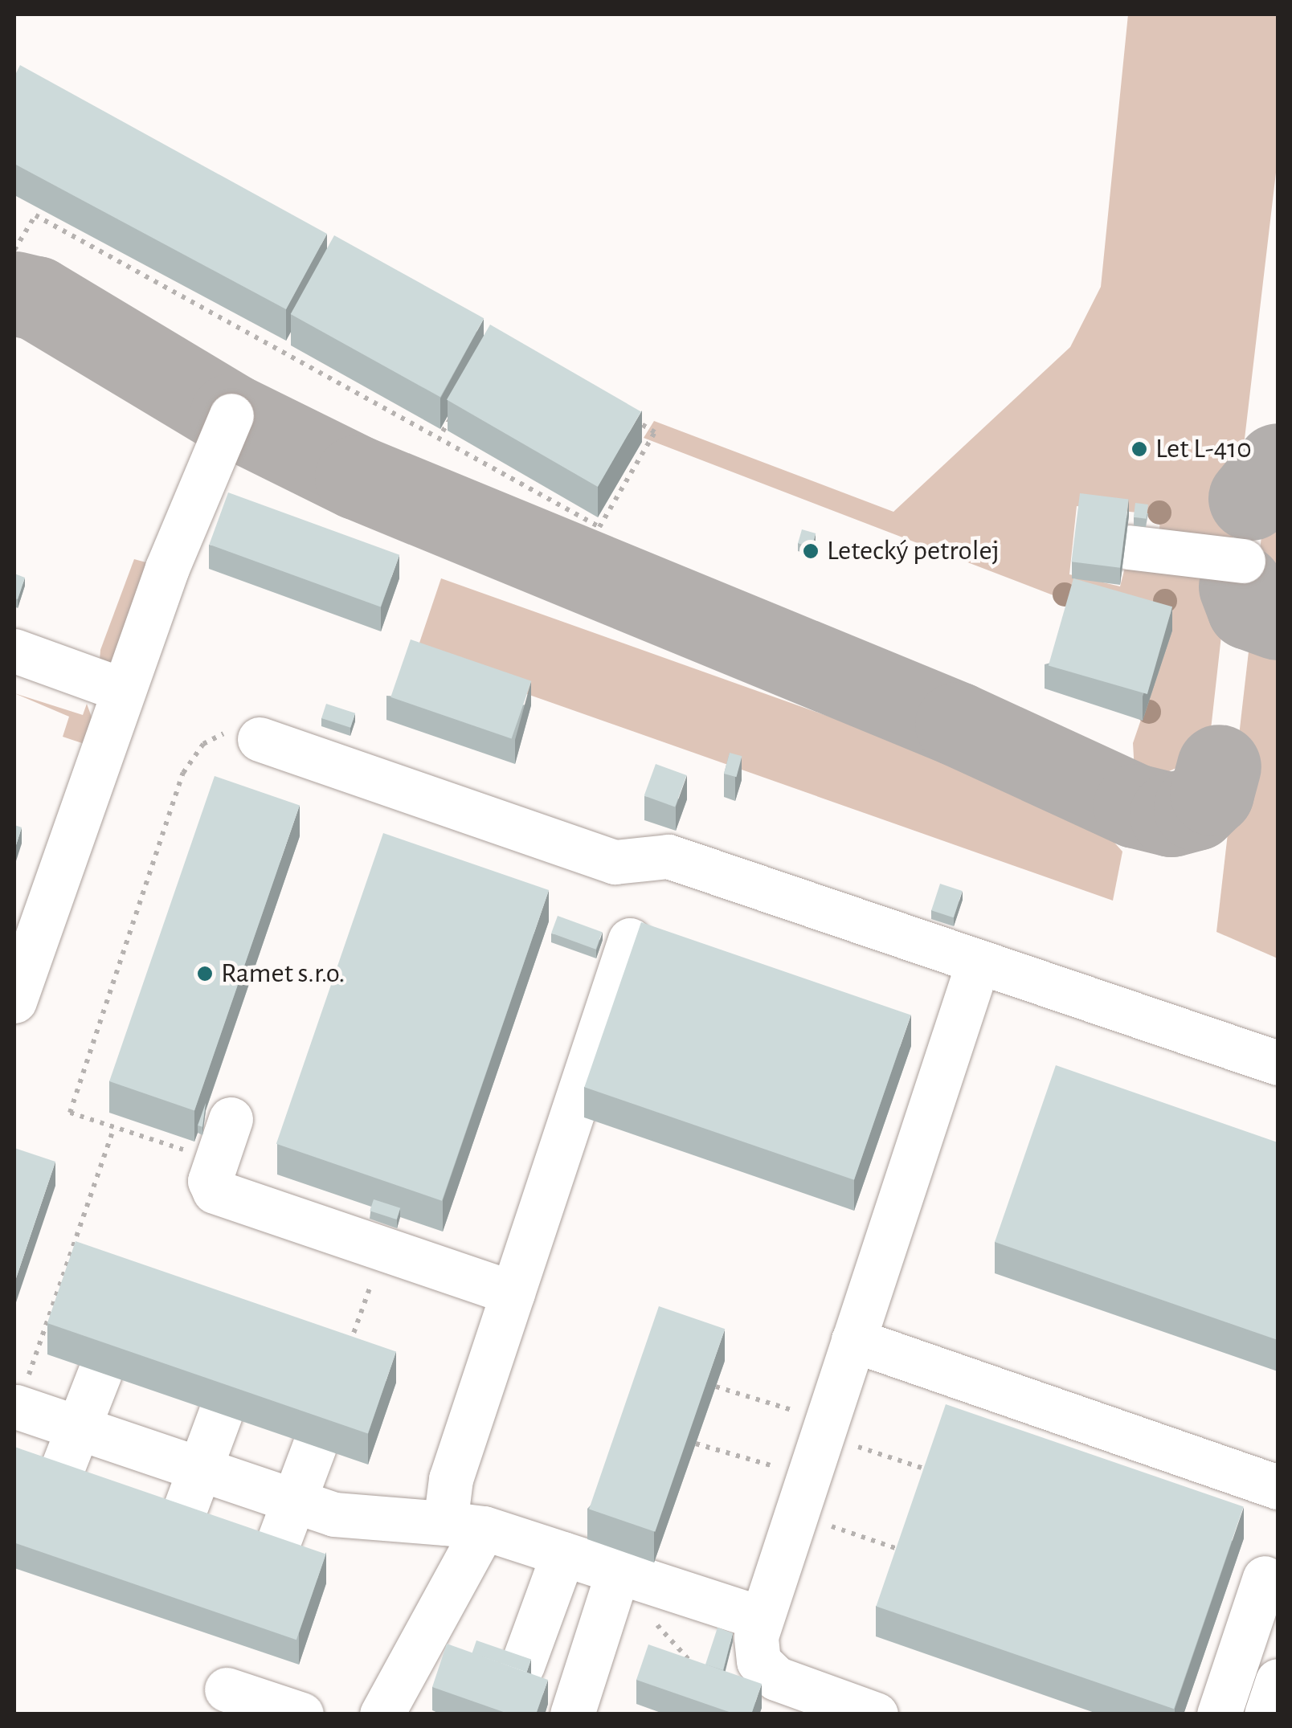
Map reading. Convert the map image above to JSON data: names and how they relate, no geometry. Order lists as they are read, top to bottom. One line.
{"places":["Let L-410","Letecký petrolej","Ramet s.r.o."]}
